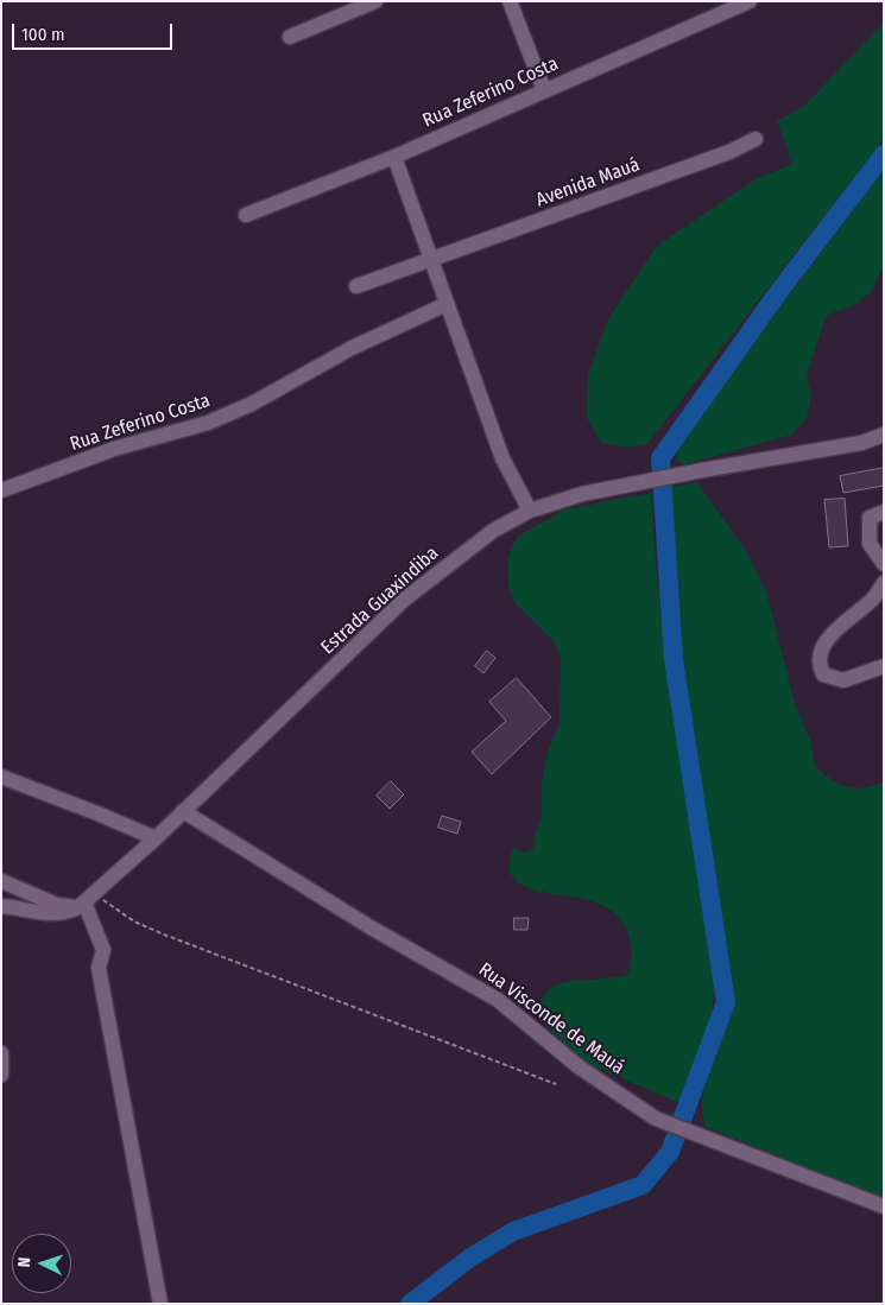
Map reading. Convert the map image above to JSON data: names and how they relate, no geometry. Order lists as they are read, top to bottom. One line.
{"streets":{"street":["Rua Zeferino Costa","Avenida Mauá","Estrada Guaxindiba","Rua Visconde de Mauá"]},"crossings":[["Estrada Guaxindiba","Rua Visconde de Mauá"]],"scale_bar":"100 m","north":"left"}
